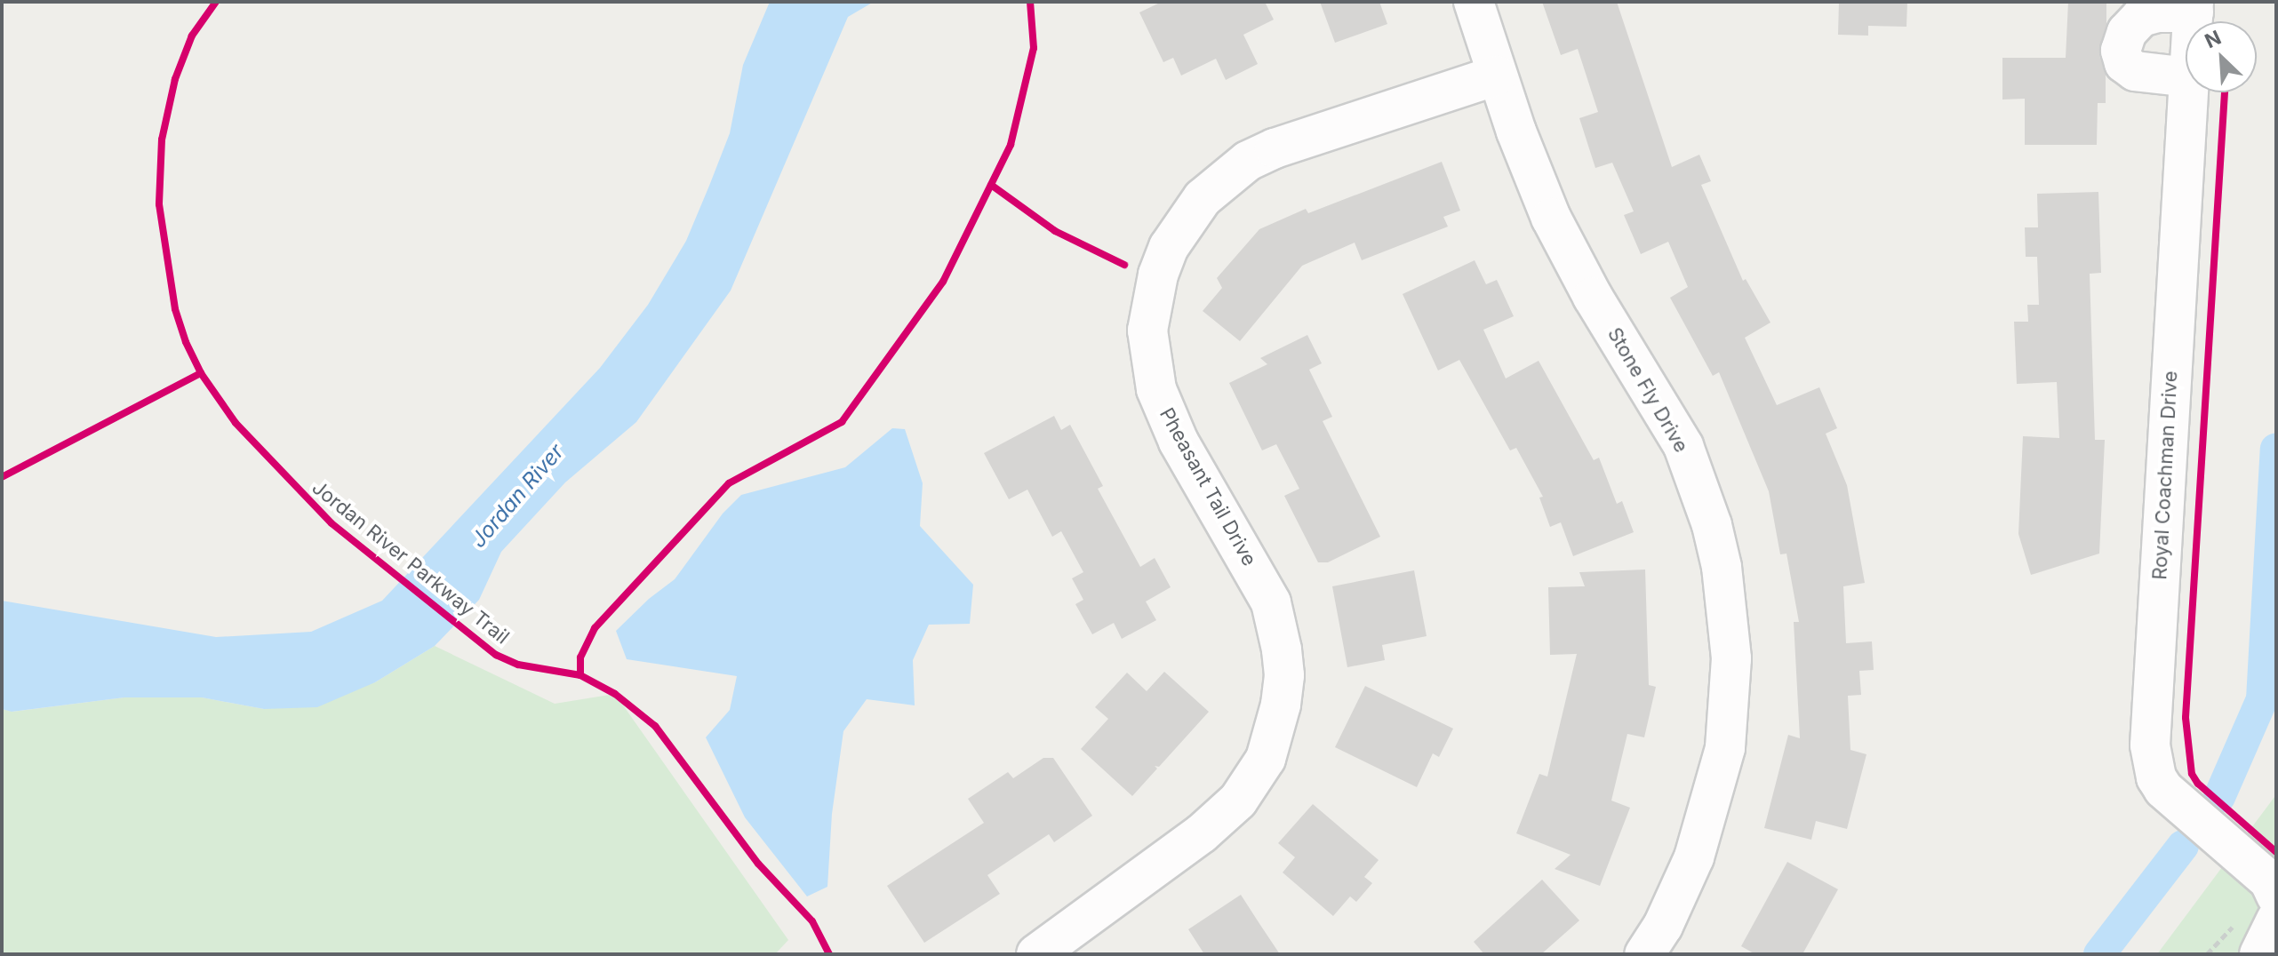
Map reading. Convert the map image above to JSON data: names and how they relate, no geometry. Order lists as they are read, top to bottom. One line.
{"streets":{"street":["Stone Fly Drive","Royal Coachman Drive","Pheasant Tail Drive"],"cycle path":["Jordan River Parkway Trail"]},"crossings":[["Stone Fly Drive","Pheasant Tail Drive"]],"water":["Jordan River"],"north":"top left"}
